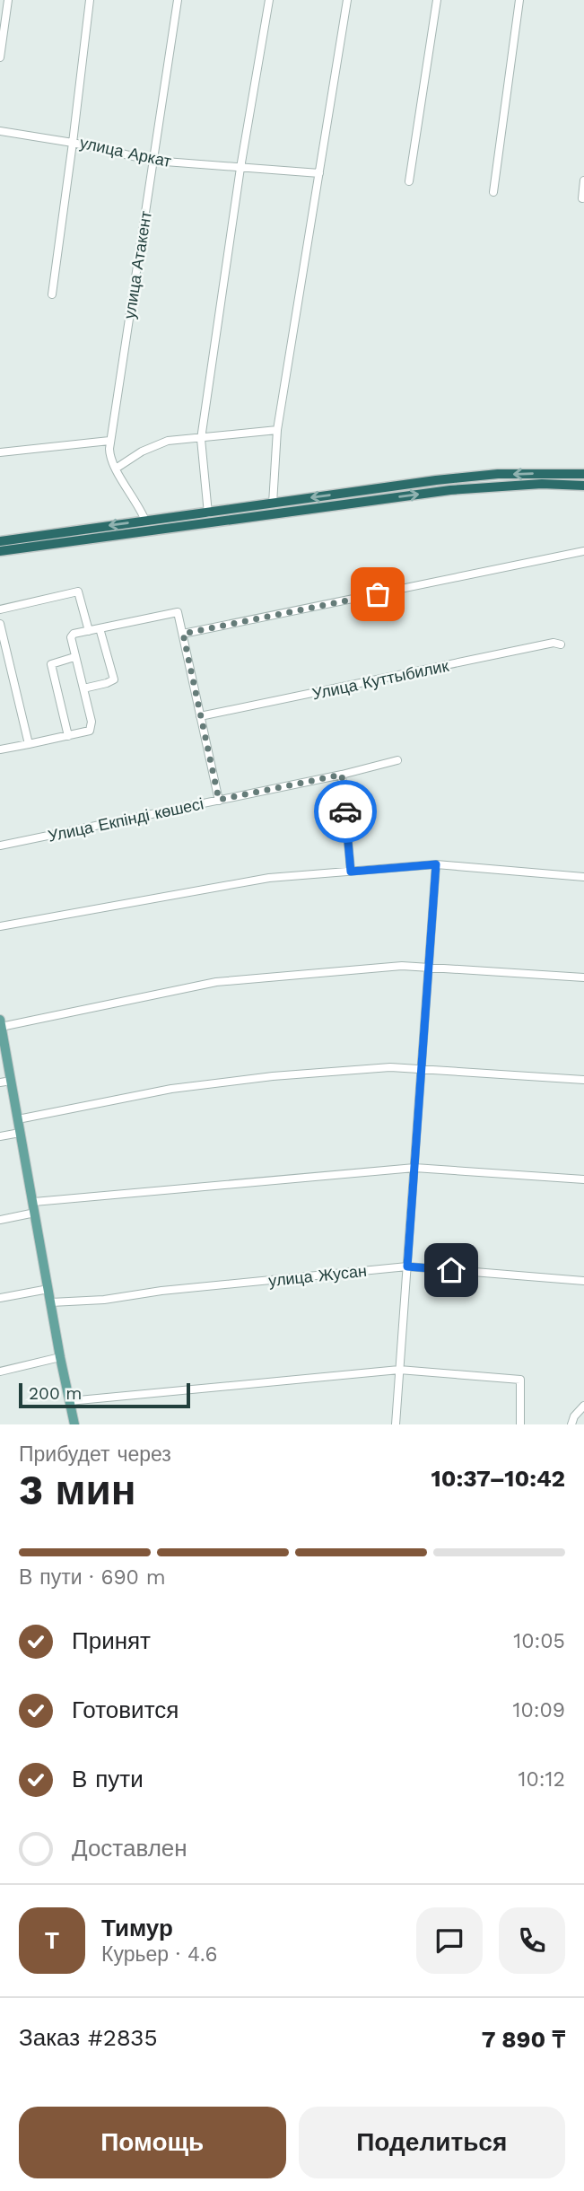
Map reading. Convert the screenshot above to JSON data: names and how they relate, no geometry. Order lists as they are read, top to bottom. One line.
{"streets":{"street":["улица Аркат","улица Атакент","Улица Куттыбилик","Улица Екпінді көшесі","улица Жусан"]},"crossings":[["улица Аркат","улица Атакент"]],"scale_bar":"200 m","page":{"scale":"200 m","heading":["3 мин","Прибудет через","10:37–10:42"],"panel":["Тимур","Курьер · 4.6","Заказ #2835","7 890 ₸"],"bar":"В пути · 690 m","list":[["Принят","10:05"],["Готовится","10:09"],["В пути","10:12"],"Доставлен"],"round":"Т","buttons":["Помощь","Поделиться"]}}
